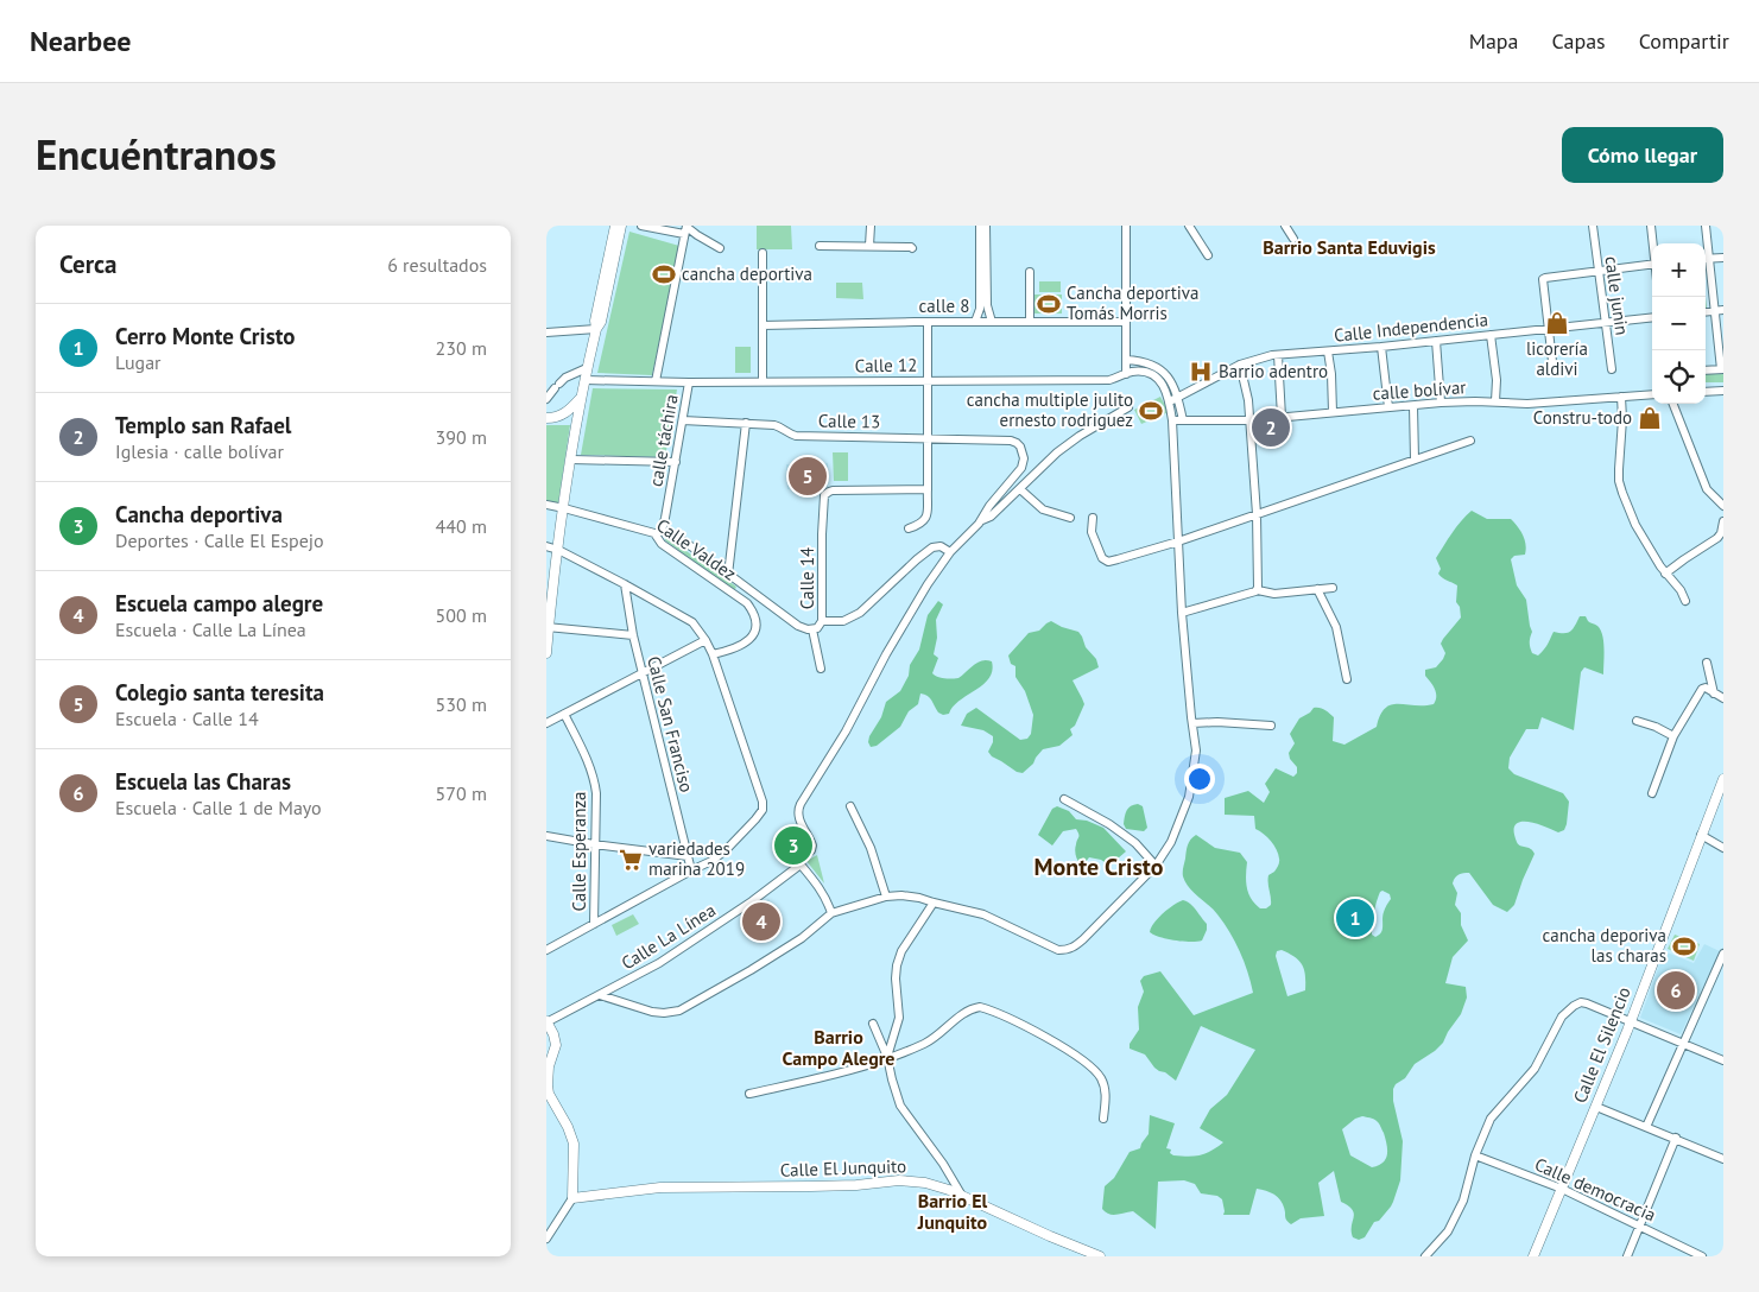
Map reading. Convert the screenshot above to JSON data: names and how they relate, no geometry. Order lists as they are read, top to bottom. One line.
{"streets":{"street":["calle junin","calle 8","Calle Independencia","Calle 12","calle bolívar","Calle 13","calle táchira","Calle Valdez","Calle 14","Calle San Franciso","Calle Esperanza","Calle La Línea","Calle El Silencio","Calle El Junquito","Calle democracia"]},"crossings":[["calle junin","Calle Independencia"],["Calle Independencia","Calle 12"],["Calle 12","calle táchira"],["Calle 13","calle táchira"],["calle táchira","Calle Valdez"],["calle táchira","Calle 14"],["Calle Valdez","Calle 14"],["Calle El Silencio","Calle democracia"]],"districts":["Barrio Santa Eduvigis","Monte Cristo","Barrio Campo Alegre","Barrio El Junquito"],"places":{"sports":["cancha deportiva","Cancha deportiva Tomás Morris","cancha multiple julito ernesto rodriguez","cancha deporiva las charas"],"shop":["licorería aldivi","Constru-todo"],"hospital":["Barrio adentro"],"supermarket":["variedades marina 2019"]},"page":{"header":"Nearbee","nav":["Mapa","Capas","Compartir"],"title":"Encuéntranos","buttons":"Cómo llegar","heading":["Cerca","6 resultados"],"map_buttons":["+","−"],"list":[{"mark":"1","name":"Cerro Monte Cristo","note":"Lugar","value":"230 m"},{"mark":"2","name":"Templo san Rafael","note":"Iglesia · calle bolívar","value":"390 m"},{"mark":"3","name":"Cancha deportiva","note":"Deportes · Calle El Espejo","value":"440 m"},{"mark":"4","name":"Escuela campo alegre","note":"Escuela · Calle La Línea","value":"500 m"},{"mark":"5","name":"Colegio santa teresita","note":"Escuela · Calle 14","value":"530 m"},{"mark":"6","name":"Escuela las Charas","note":"Escuela · Calle 1 de Mayo","value":"570 m"}],"pins":["2","5","3","1","4","6"]}}
